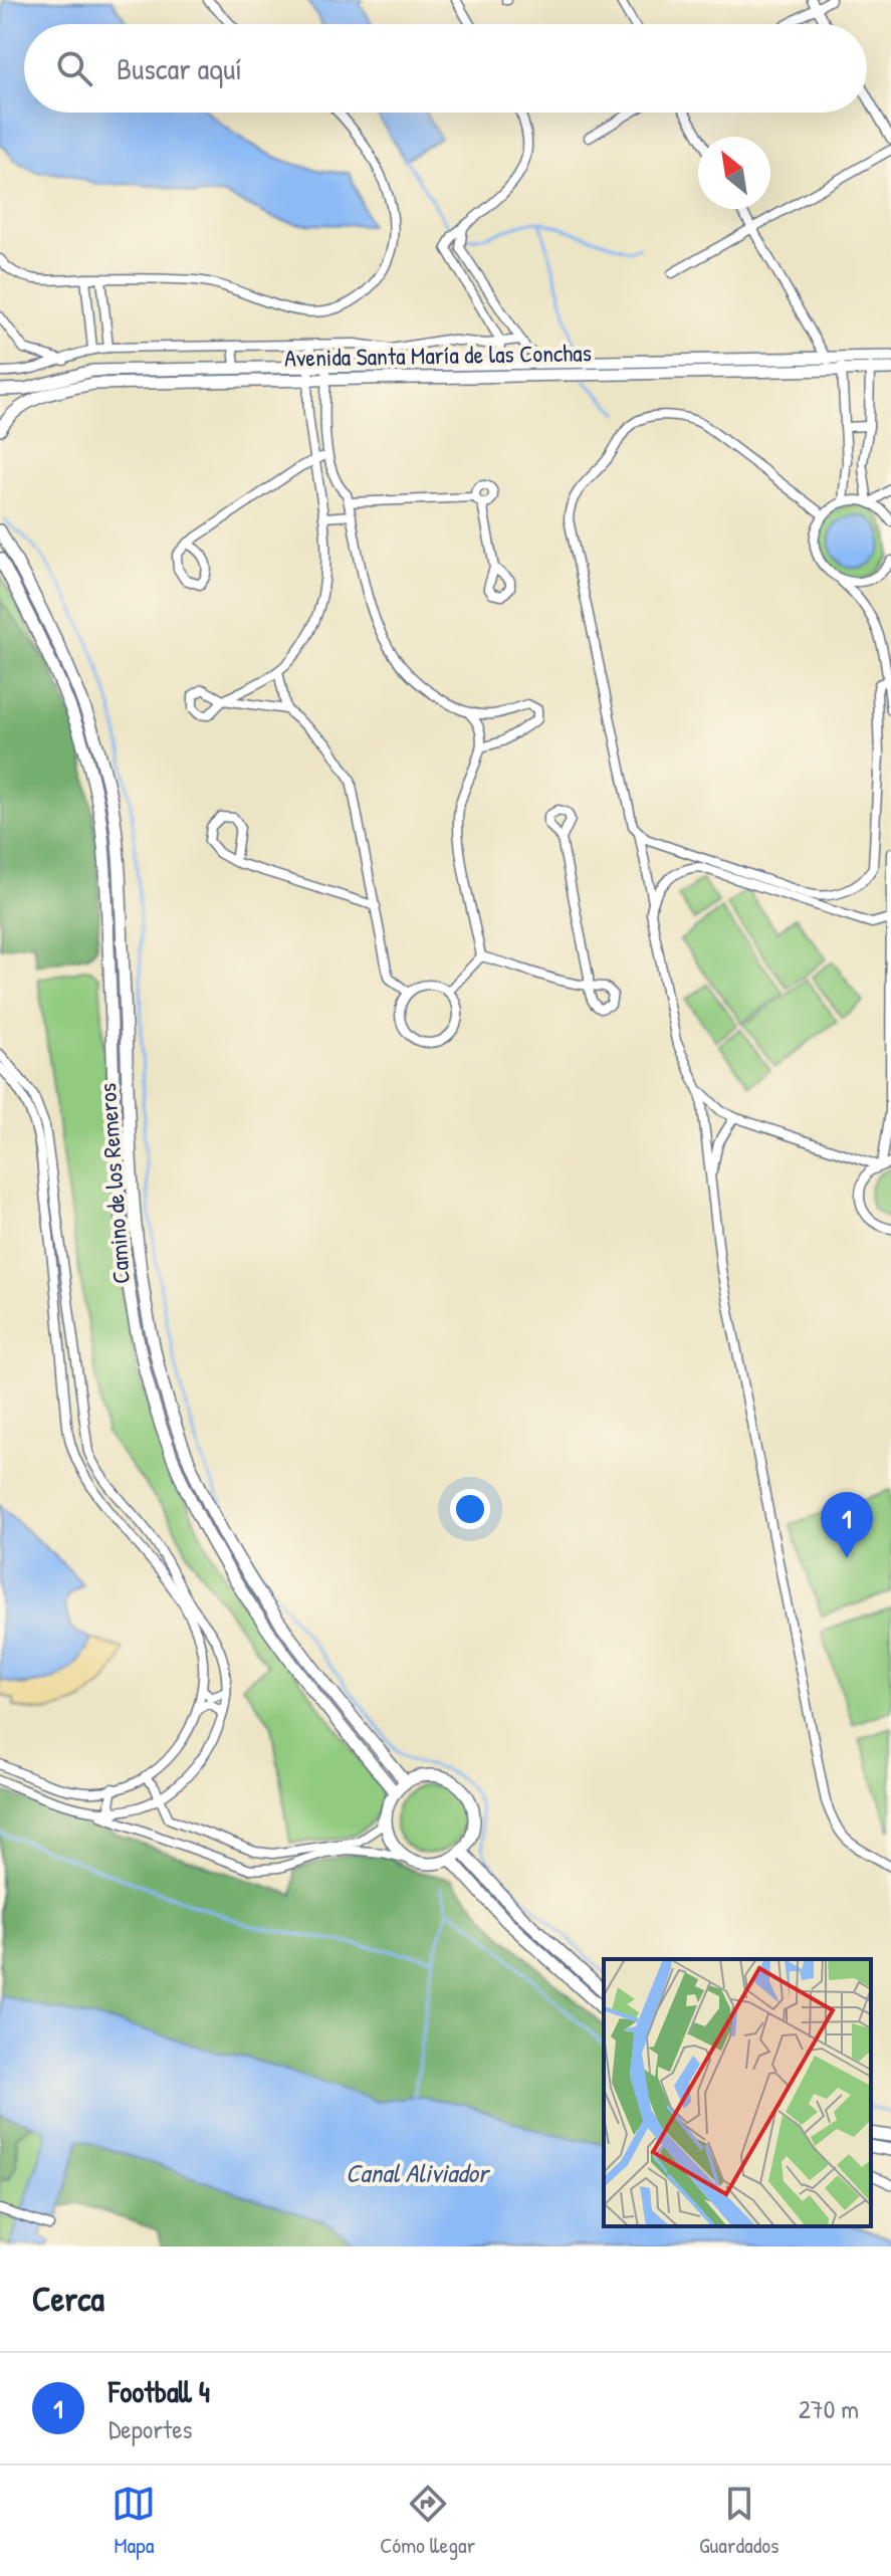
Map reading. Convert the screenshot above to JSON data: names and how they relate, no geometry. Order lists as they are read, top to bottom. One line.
{"streets":{"main road":["Avenida Santa María de las Conchas","Camino de los Remeros"]},"water":["Canal Aliviador"],"north":"top left","page":{"search":"Buscar aquí","pins":"1","heading":"Cerca","list":[{"mark":"1","name":"Football 4","note":"Deportes","value":"270 m"}],"nav":["Mapa","Cómo llegar","Guardados"]}}
